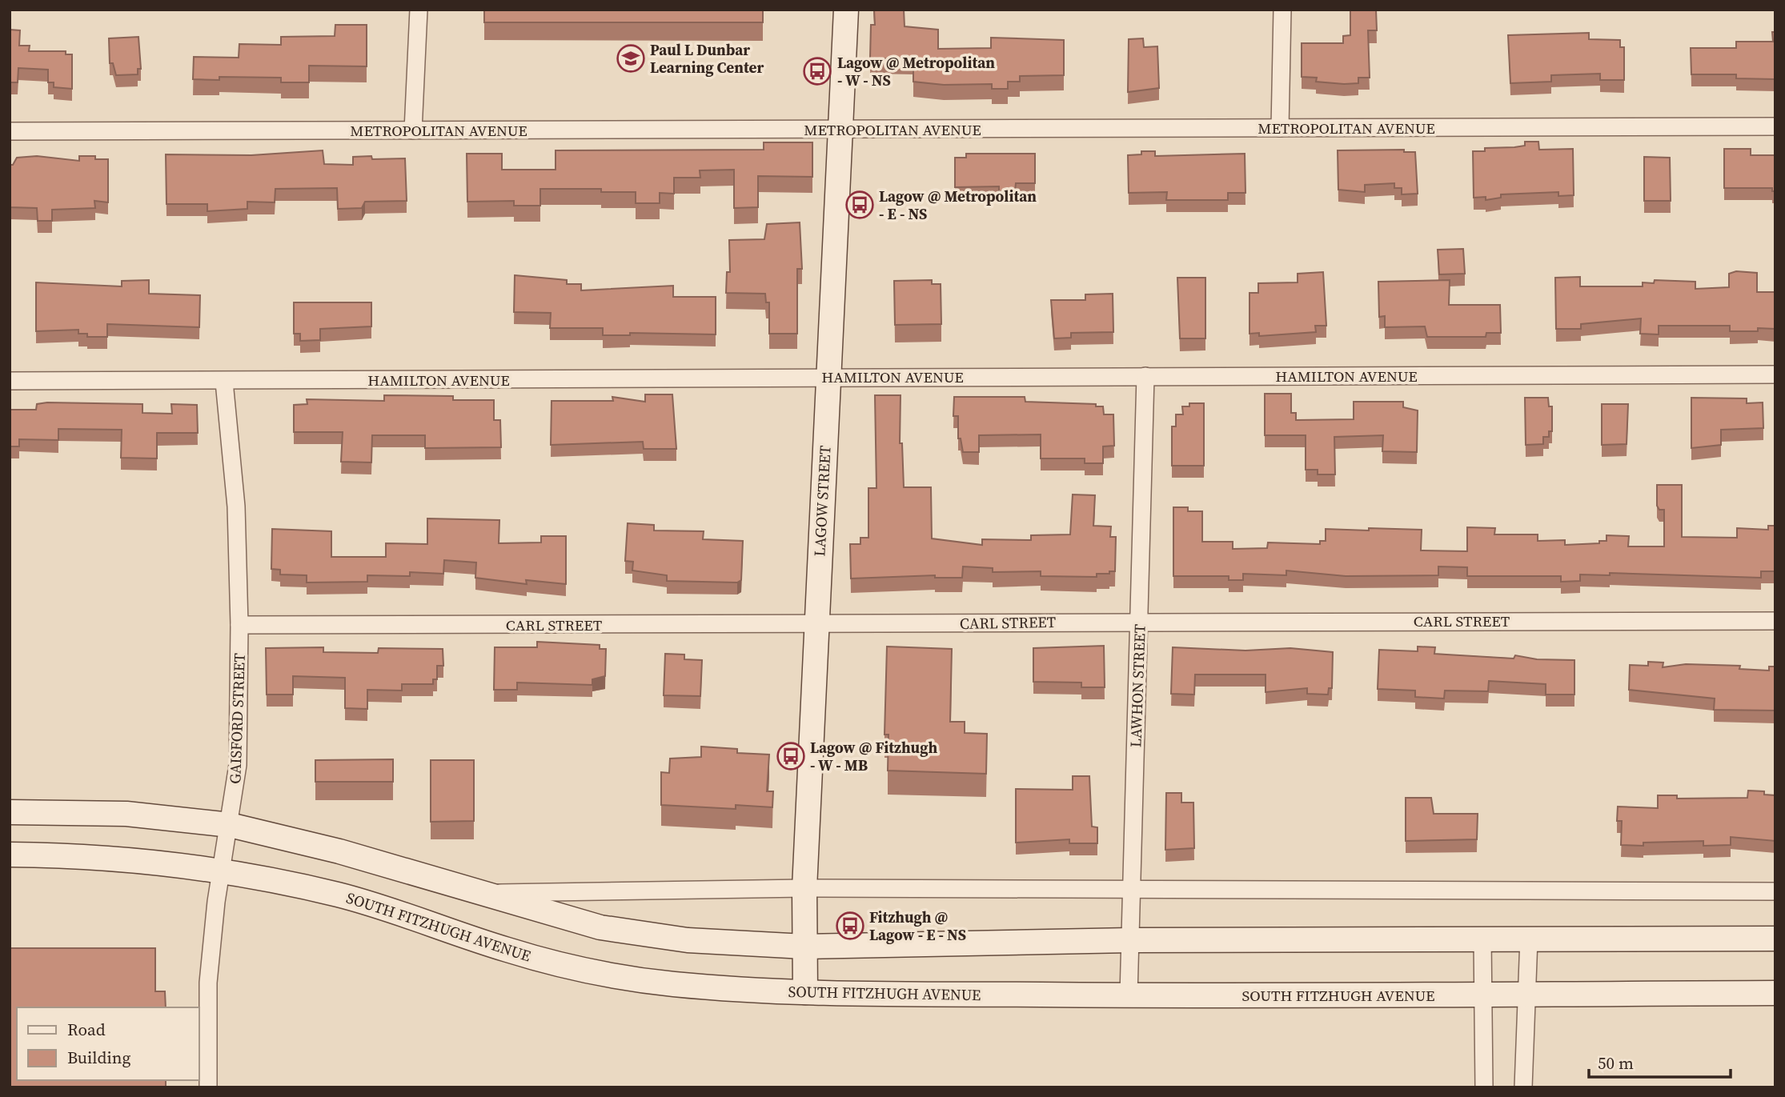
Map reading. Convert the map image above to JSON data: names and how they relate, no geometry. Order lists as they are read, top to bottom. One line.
{"streets":{"main road":["LAGOW STREET","SOUTH FITZHUGH AVENUE"],"street":["METROPOLITAN AVENUE","HAMILTON AVENUE","CARL STREET","LAWHON STREET","GAISFORD STREET"]},"crossings":[["METROPOLITAN AVENUE","LAGOW STREET"],["HAMILTON AVENUE","LAGOW STREET"],["HAMILTON AVENUE","LAWHON STREET"],["HAMILTON AVENUE","GAISFORD STREET"],["LAGOW STREET","CARL STREET"],["LAGOW STREET","SOUTH FITZHUGH AVENUE"],["CARL STREET","LAWHON STREET"],["CARL STREET","GAISFORD STREET"],["LAWHON STREET","SOUTH FITZHUGH AVENUE"],["GAISFORD STREET","SOUTH FITZHUGH AVENUE"]],"places":{"school or university":["Paul L Dunbar Learning Center"],"bus stop":["Lagow @ Metropolitan - W - NS","Lagow @ Metropolitan - E - NS","Lagow @ Fitzhugh - W - MB","Fitzhugh @ Lagow - E - NS"]},"legend":["Road","Building"],"scale_bar":"50 m"}
